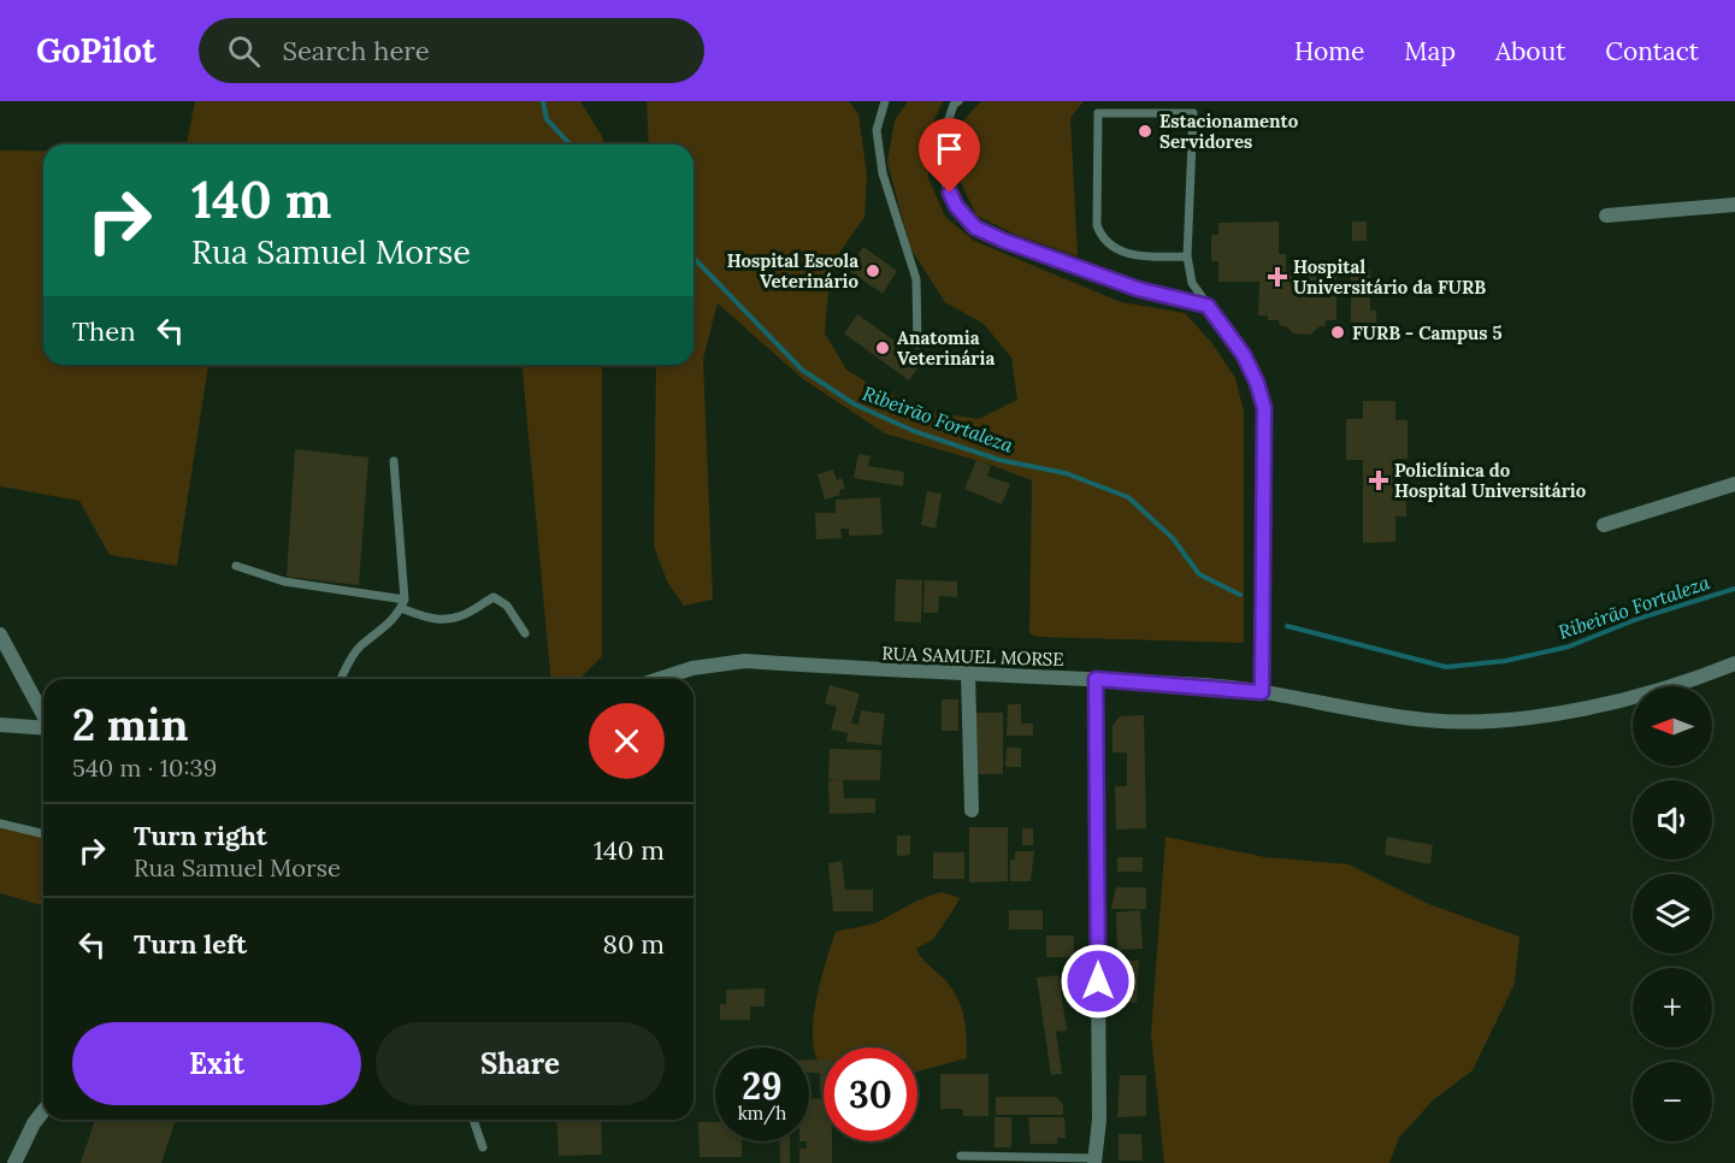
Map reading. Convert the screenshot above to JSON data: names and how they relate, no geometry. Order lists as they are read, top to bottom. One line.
{"streets":{"street":["RUA SAMUEL MORSE"]},"water":["Ribeirão Fortaleza"],"places":{"other":["Estacionamento Servidores","Hospital Escola Veterinário","FURB - Campus 5","Anatomia Veterinária"],"health":["Hospital Universitário da FURB","Policlínica do Hospital Universitário"]},"north":"left","page":{"header":"GoPilot","search":"Search here","nav":["Home","Map","About","Contact"],"turn":["140 m","Rua Samuel Morse"],"then":"Then","heading":["2 min","540 m · 10:39"],"map_buttons":["+","−"],"list":[{"name":"Turn right","note":"Rua Samuel Morse","value":"140 m"},{"name":"Turn left","value":"80 m"}],"buttons":["Exit","Share"],"speed":"29 km/h","limit":"30"}}
